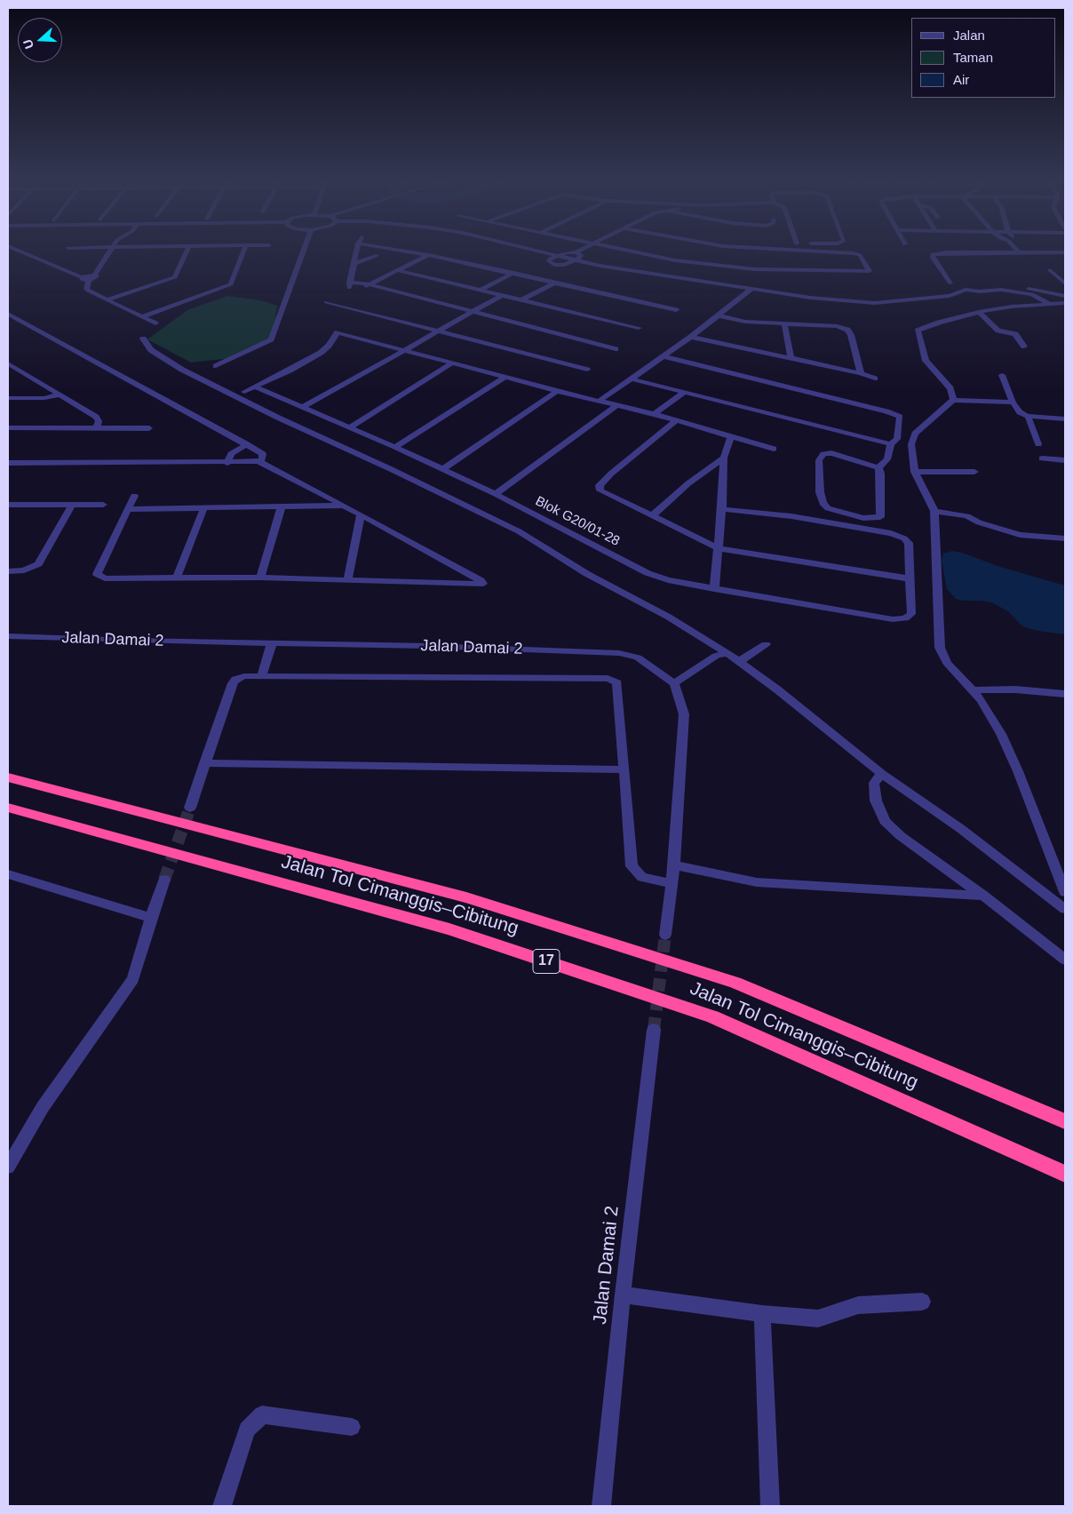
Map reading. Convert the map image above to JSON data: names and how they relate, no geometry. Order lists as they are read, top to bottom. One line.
{"streets":{"highway":["Jalan Tol Cimanggis–Cibitung","17"],"street":["Blok G20/01-28","Jalan Damai 2"]},"legend":["Jalan","Taman","Air"],"north":"left"}
